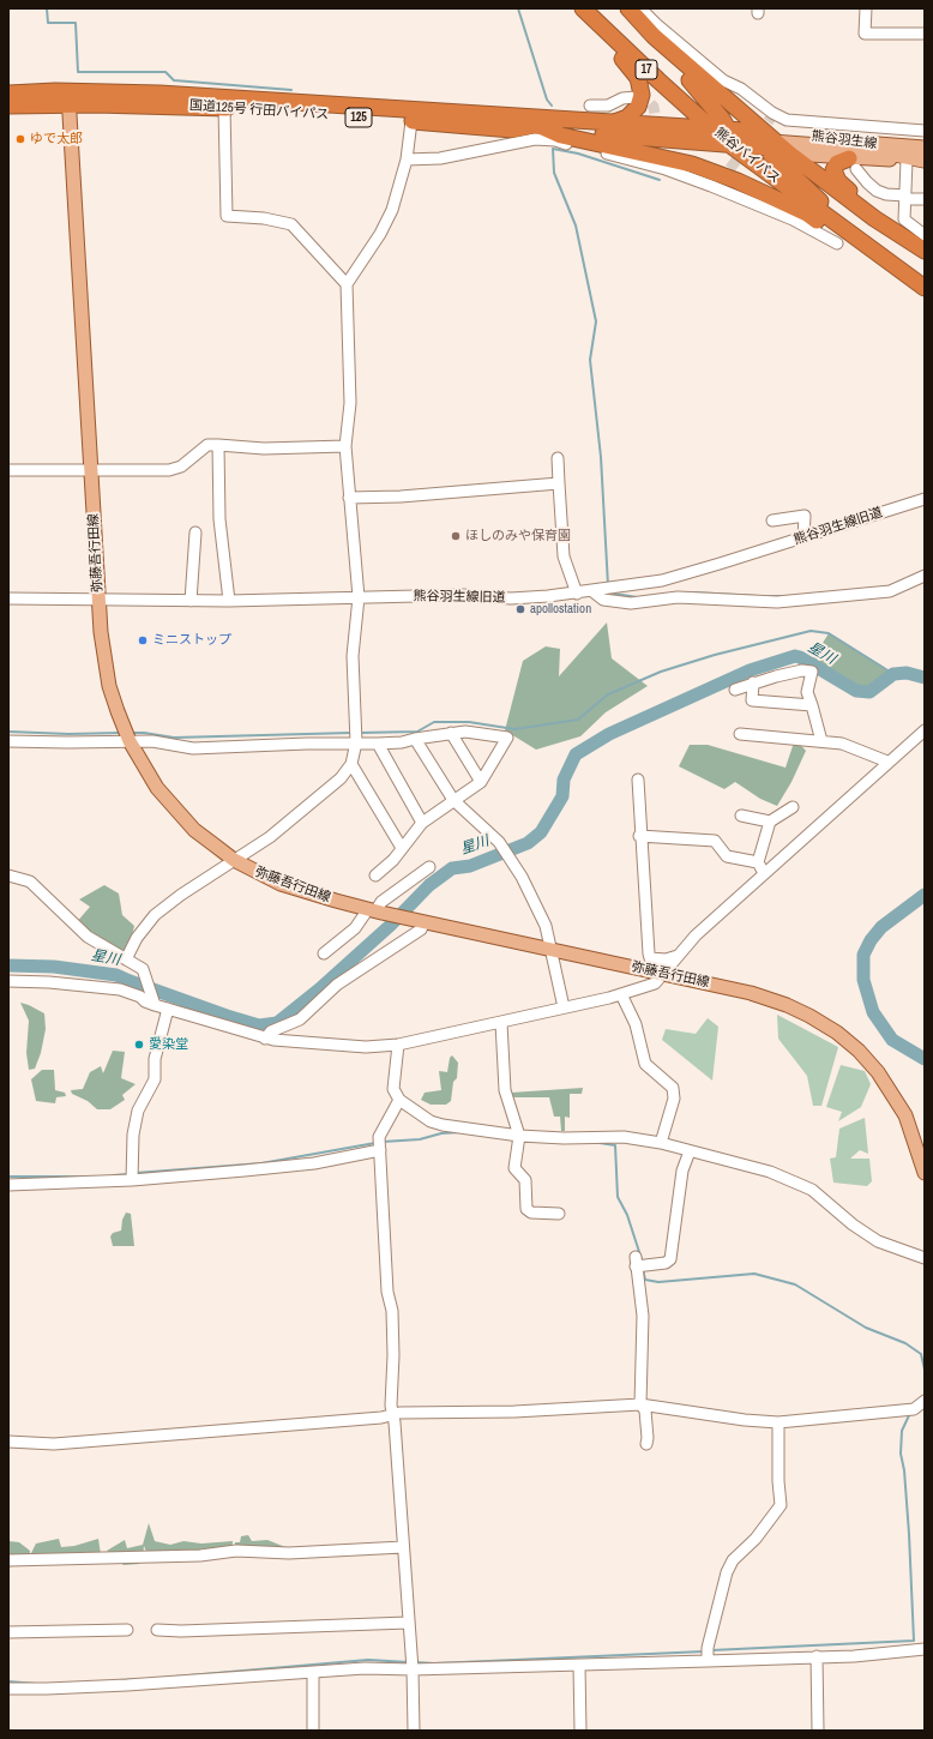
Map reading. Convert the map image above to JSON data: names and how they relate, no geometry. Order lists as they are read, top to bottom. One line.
{"streets":{"highway":["17","国道125号 行田バイパス","125","熊谷バイパス"],"main road":["熊谷羽生線","弥藤吾行田線"],"street":["熊谷羽生線旧道"]},"crossings":[["17","国道125号 行田バイパス"],["17","熊谷バイパス"],["国道125号 行田バイパス","熊谷羽生線"],["国道125号 行田バイパス","熊谷バイパス"],["国道125号 行田バイパス","弥藤吾行田線"],["熊谷羽生線","熊谷バイパス"],["熊谷羽生線旧道","弥藤吾行田線"]],"water":["星川"],"places":["ゆで太郎","ほしのみや保育園","apollostation","ミニストップ","愛染堂"]}
